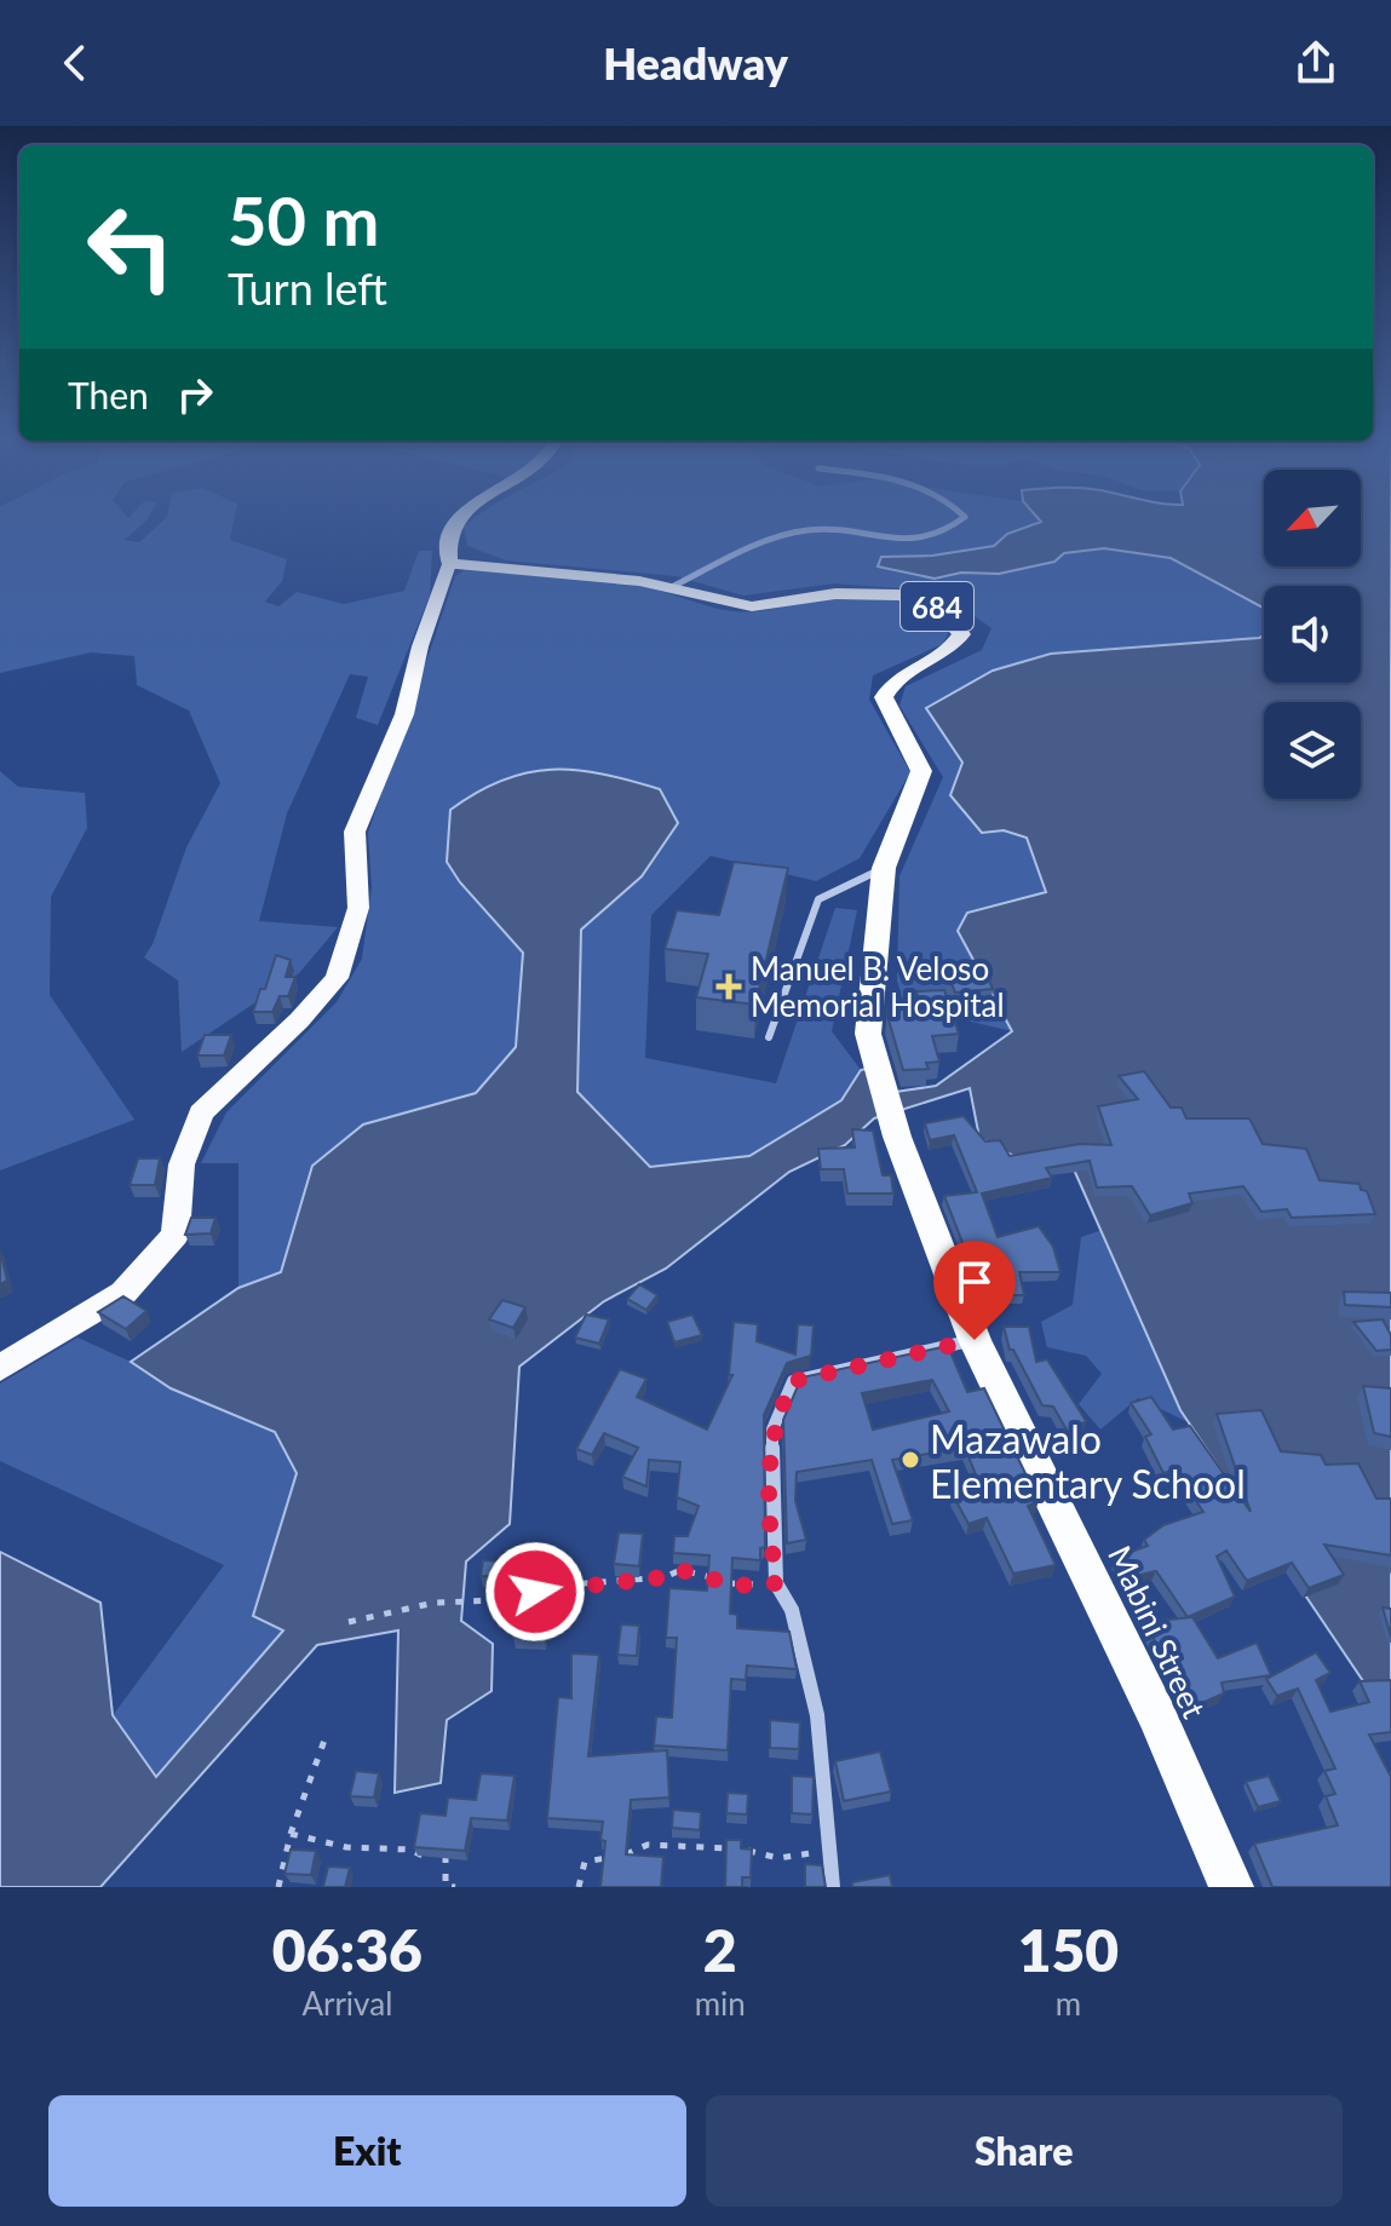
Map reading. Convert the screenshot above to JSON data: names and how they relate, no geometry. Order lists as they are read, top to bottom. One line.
{"streets":{"highway":["684","Mabini Street"]},"places":{"health":["Manuel B. Veloso Memorial Hospital"],"other":["Mazawalo Elementary School"]},"north":"bottom left","page":{"header":"Headway","turn":["50 m","Turn left"],"then":"Then","eta":["06:36","Arrival","2","min","150","m"],"buttons":["Exit","Share"]}}
